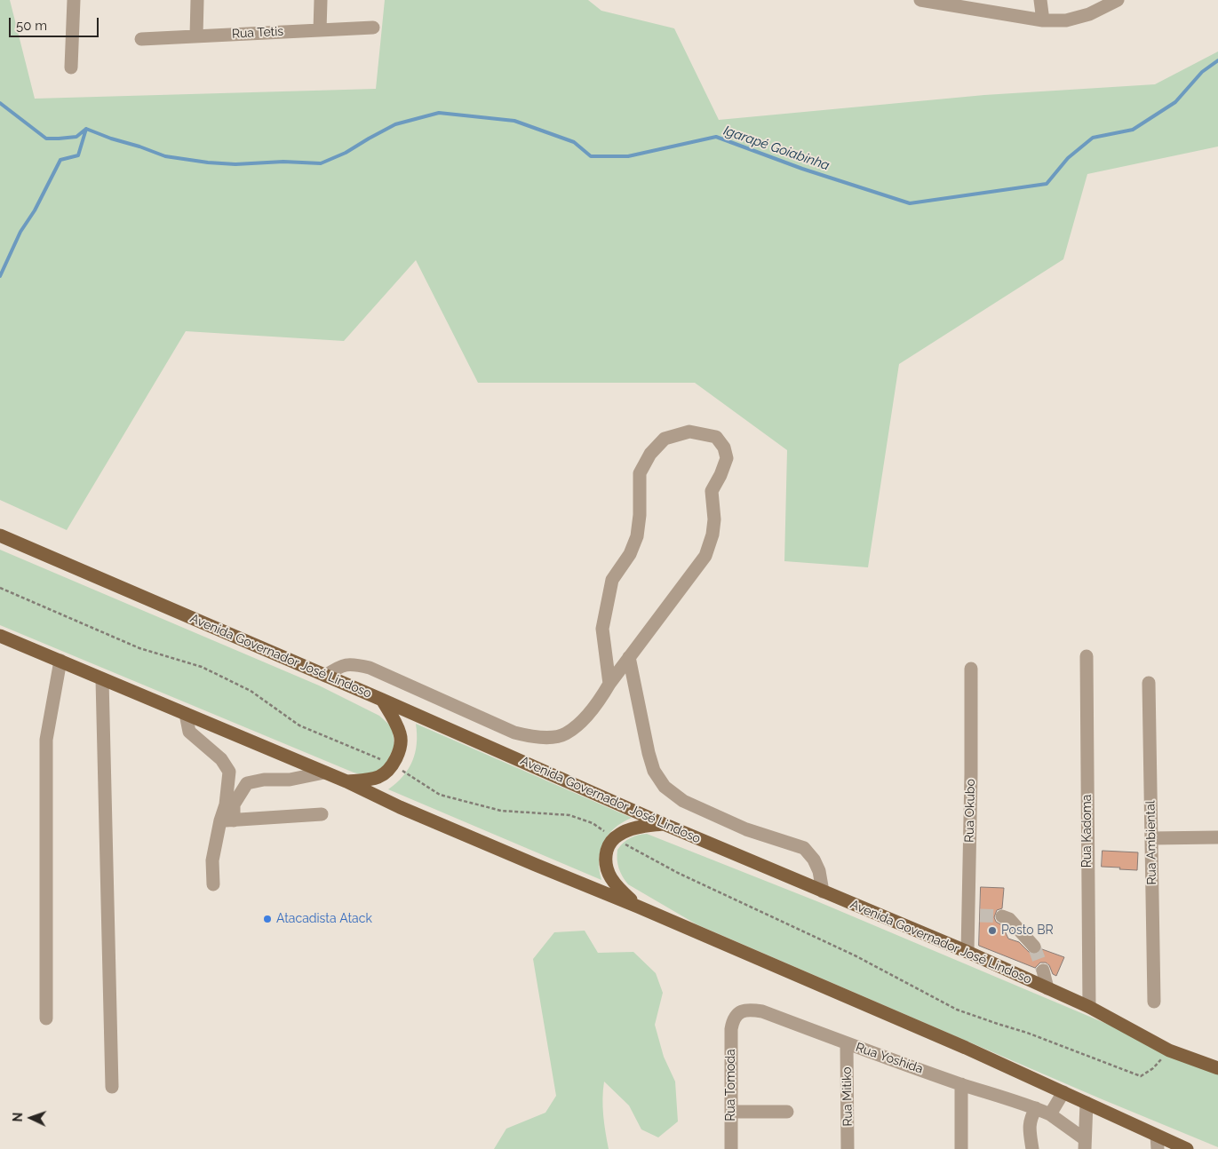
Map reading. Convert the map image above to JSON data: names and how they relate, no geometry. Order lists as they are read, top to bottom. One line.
{"streets":{"main road":["Avenida Governador José Lindoso"],"street":["Rua Tetis","Rua Okubo","Rua Kadoma","Rua Ambiental","Rua Yoshida","Rua Tomoda","Rua Mitiko"]},"crossings":[["Avenida Governador José Lindoso","Rua Okubo"],["Avenida Governador José Lindoso","Rua Kadoma"],["Rua Yoshida","Rua Tomoda"],["Rua Yoshida","Rua Mitiko"]],"water":["Igarapé Goiabinha"],"places":["Atacadista Atack","Posto BR"],"scale_bar":"50 m","north":"left"}
